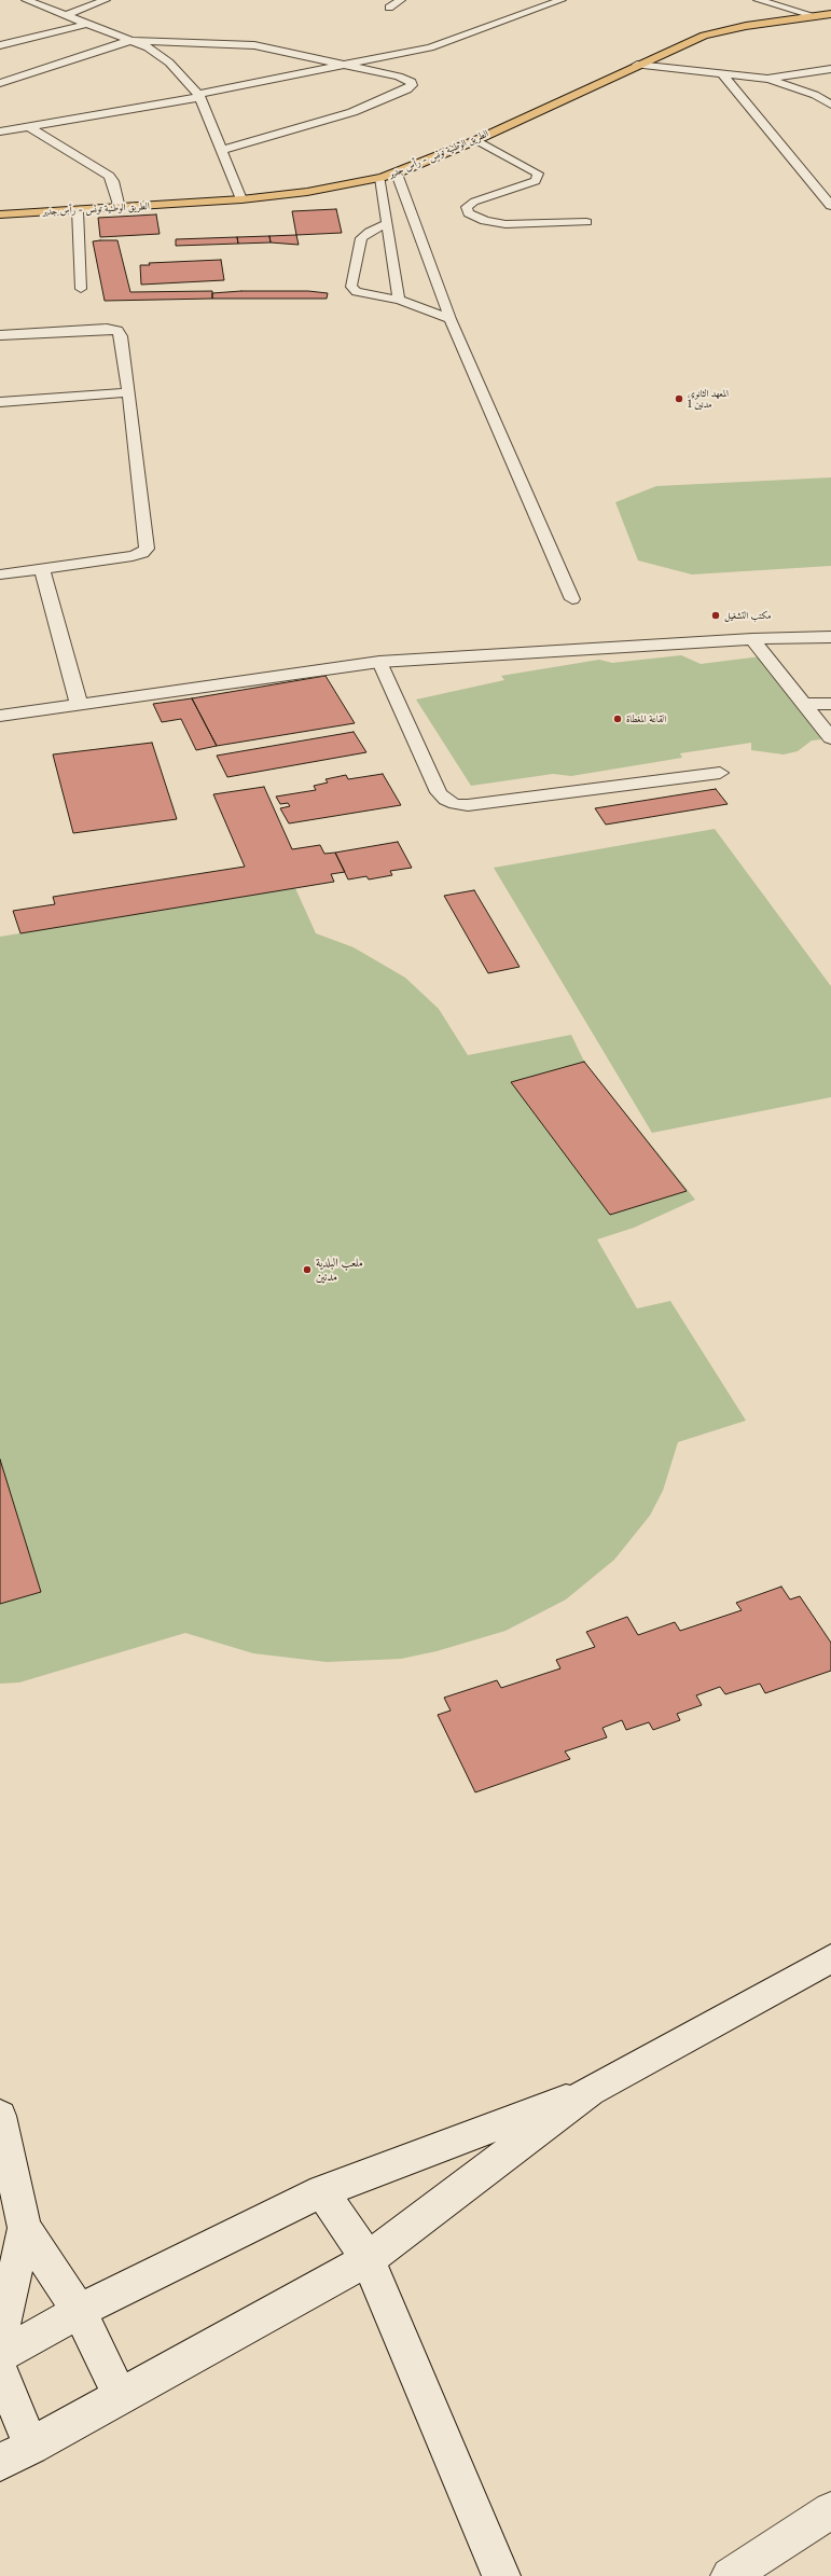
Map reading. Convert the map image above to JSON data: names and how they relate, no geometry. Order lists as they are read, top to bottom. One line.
{"streets":{"main road":["الطريق الوطنية تونس - رأس جدير"]},"places":["المعهد الثانوي مدنين 1","مكتب التشغيل","القاعة المغطاة","ملعب البلدية مدنين"]}
